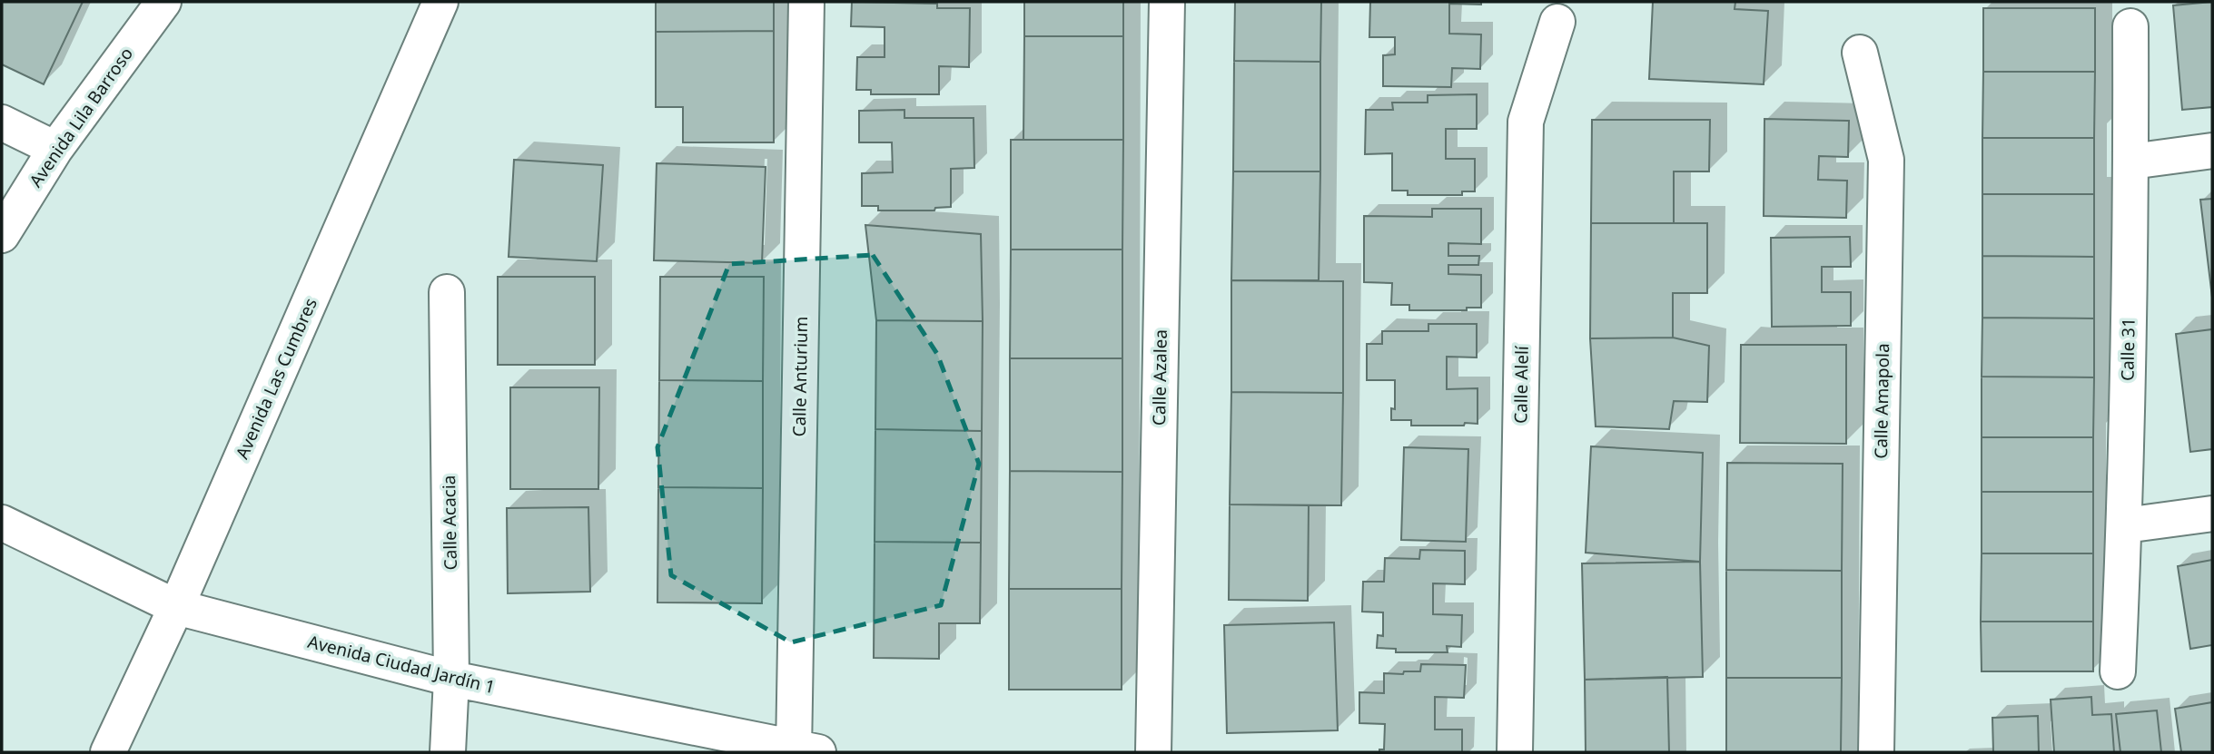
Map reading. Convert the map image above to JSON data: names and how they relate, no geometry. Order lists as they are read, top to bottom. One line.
{"streets":{"street":["Avenida Lila Barroso","Calle 31","Calle Anturium","Calle Azalea","Avenida Las Cumbres","Calle Alelí","Calle Amapola","Calle Acacia","Avenida Ciudad Jardín 1"]},"crossings":[["Calle Anturium","Avenida Ciudad Jardín 1"],["Avenida Las Cumbres","Avenida Ciudad Jardín 1"],["Calle Acacia","Avenida Ciudad Jardín 1"]]}
